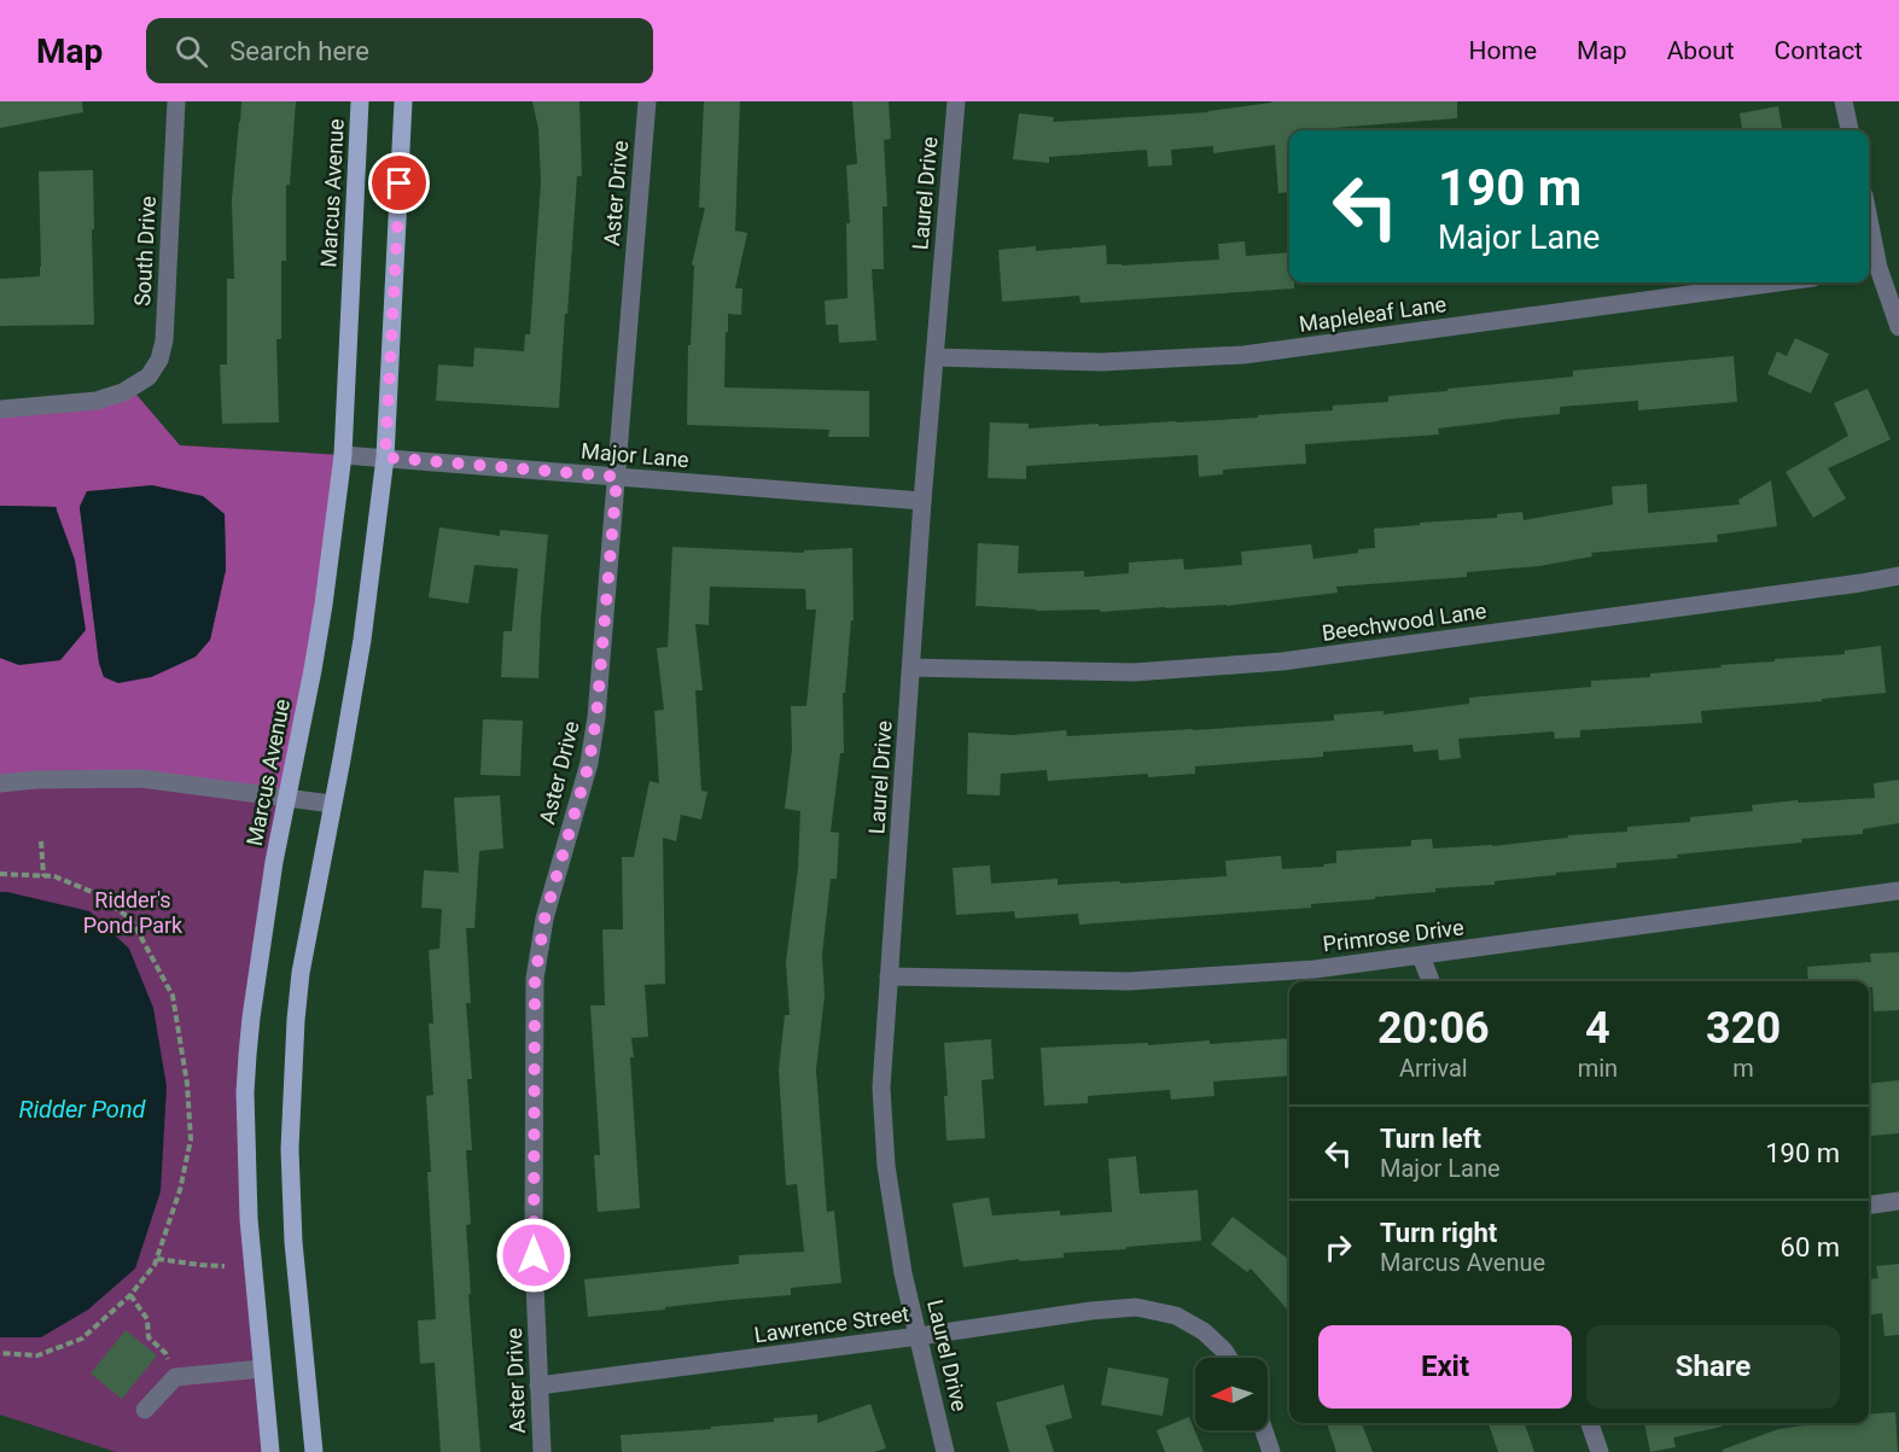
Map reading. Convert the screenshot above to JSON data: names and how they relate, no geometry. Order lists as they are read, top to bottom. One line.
{"streets":{"main road":["Marcus Avenue"],"street":["Aster Drive","Laurel Drive","South Drive","Mapleleaf Lane","Major Lane","Beechwood Lane","Primrose Drive","Lawrence Street"]},"crossings":[["Marcus Avenue","Major Lane"],["Aster Drive","Major Lane"],["Aster Drive","Lawrence Street"],["Laurel Drive","Mapleleaf Lane"],["Laurel Drive","Major Lane"],["Laurel Drive","Beechwood Lane"],["Laurel Drive","Primrose Drive"],["Laurel Drive","Lawrence Street"]],"water":["Ridder Pond"],"parks":["Ridder's Pond Park"],"north":"left","page":{"header":"Map","search":"Search here","nav":["Home","Map","About","Contact"],"turn":["190 m","Major Lane"],"eta":["20:06","Arrival","4","min","320","m"],"list":[{"name":"Turn left","note":"Major Lane","value":"190 m"},{"name":"Turn right","note":"Marcus Avenue","value":"60 m"}],"buttons":["Exit","Share"]}}
